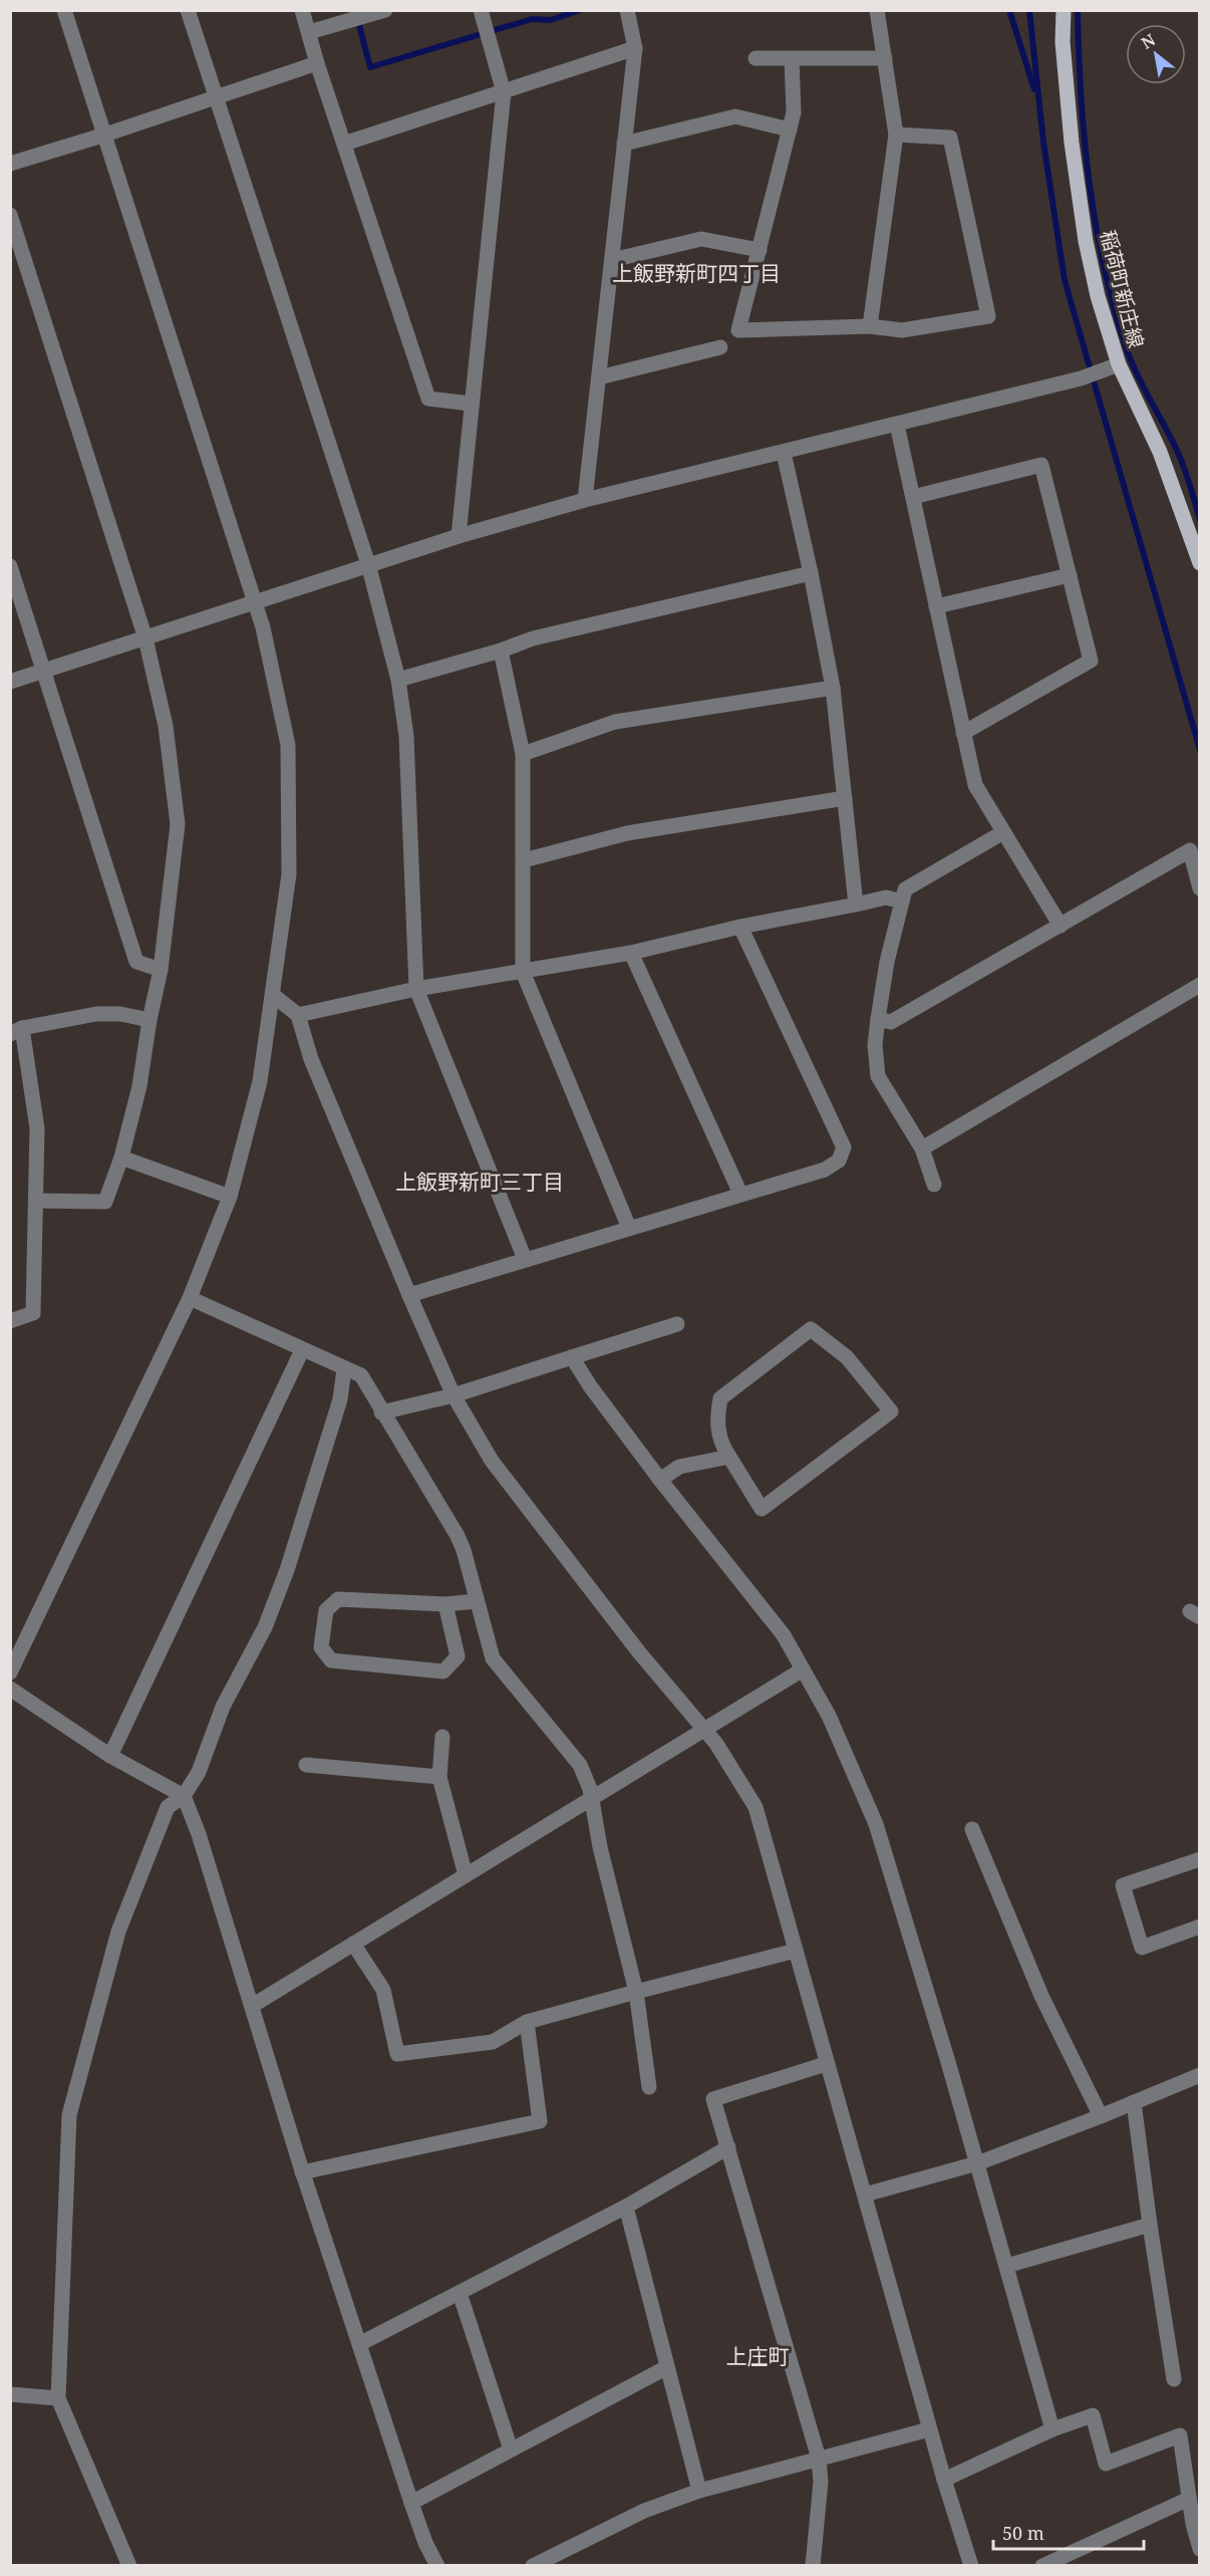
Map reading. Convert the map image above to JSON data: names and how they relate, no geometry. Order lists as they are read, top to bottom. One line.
{"streets":{"main road":["稲荷町新庄線"]},"districts":["上飯野新町四丁目","上飯野新町三丁目","上庄町"],"scale_bar":"50 m","north":"top left"}
